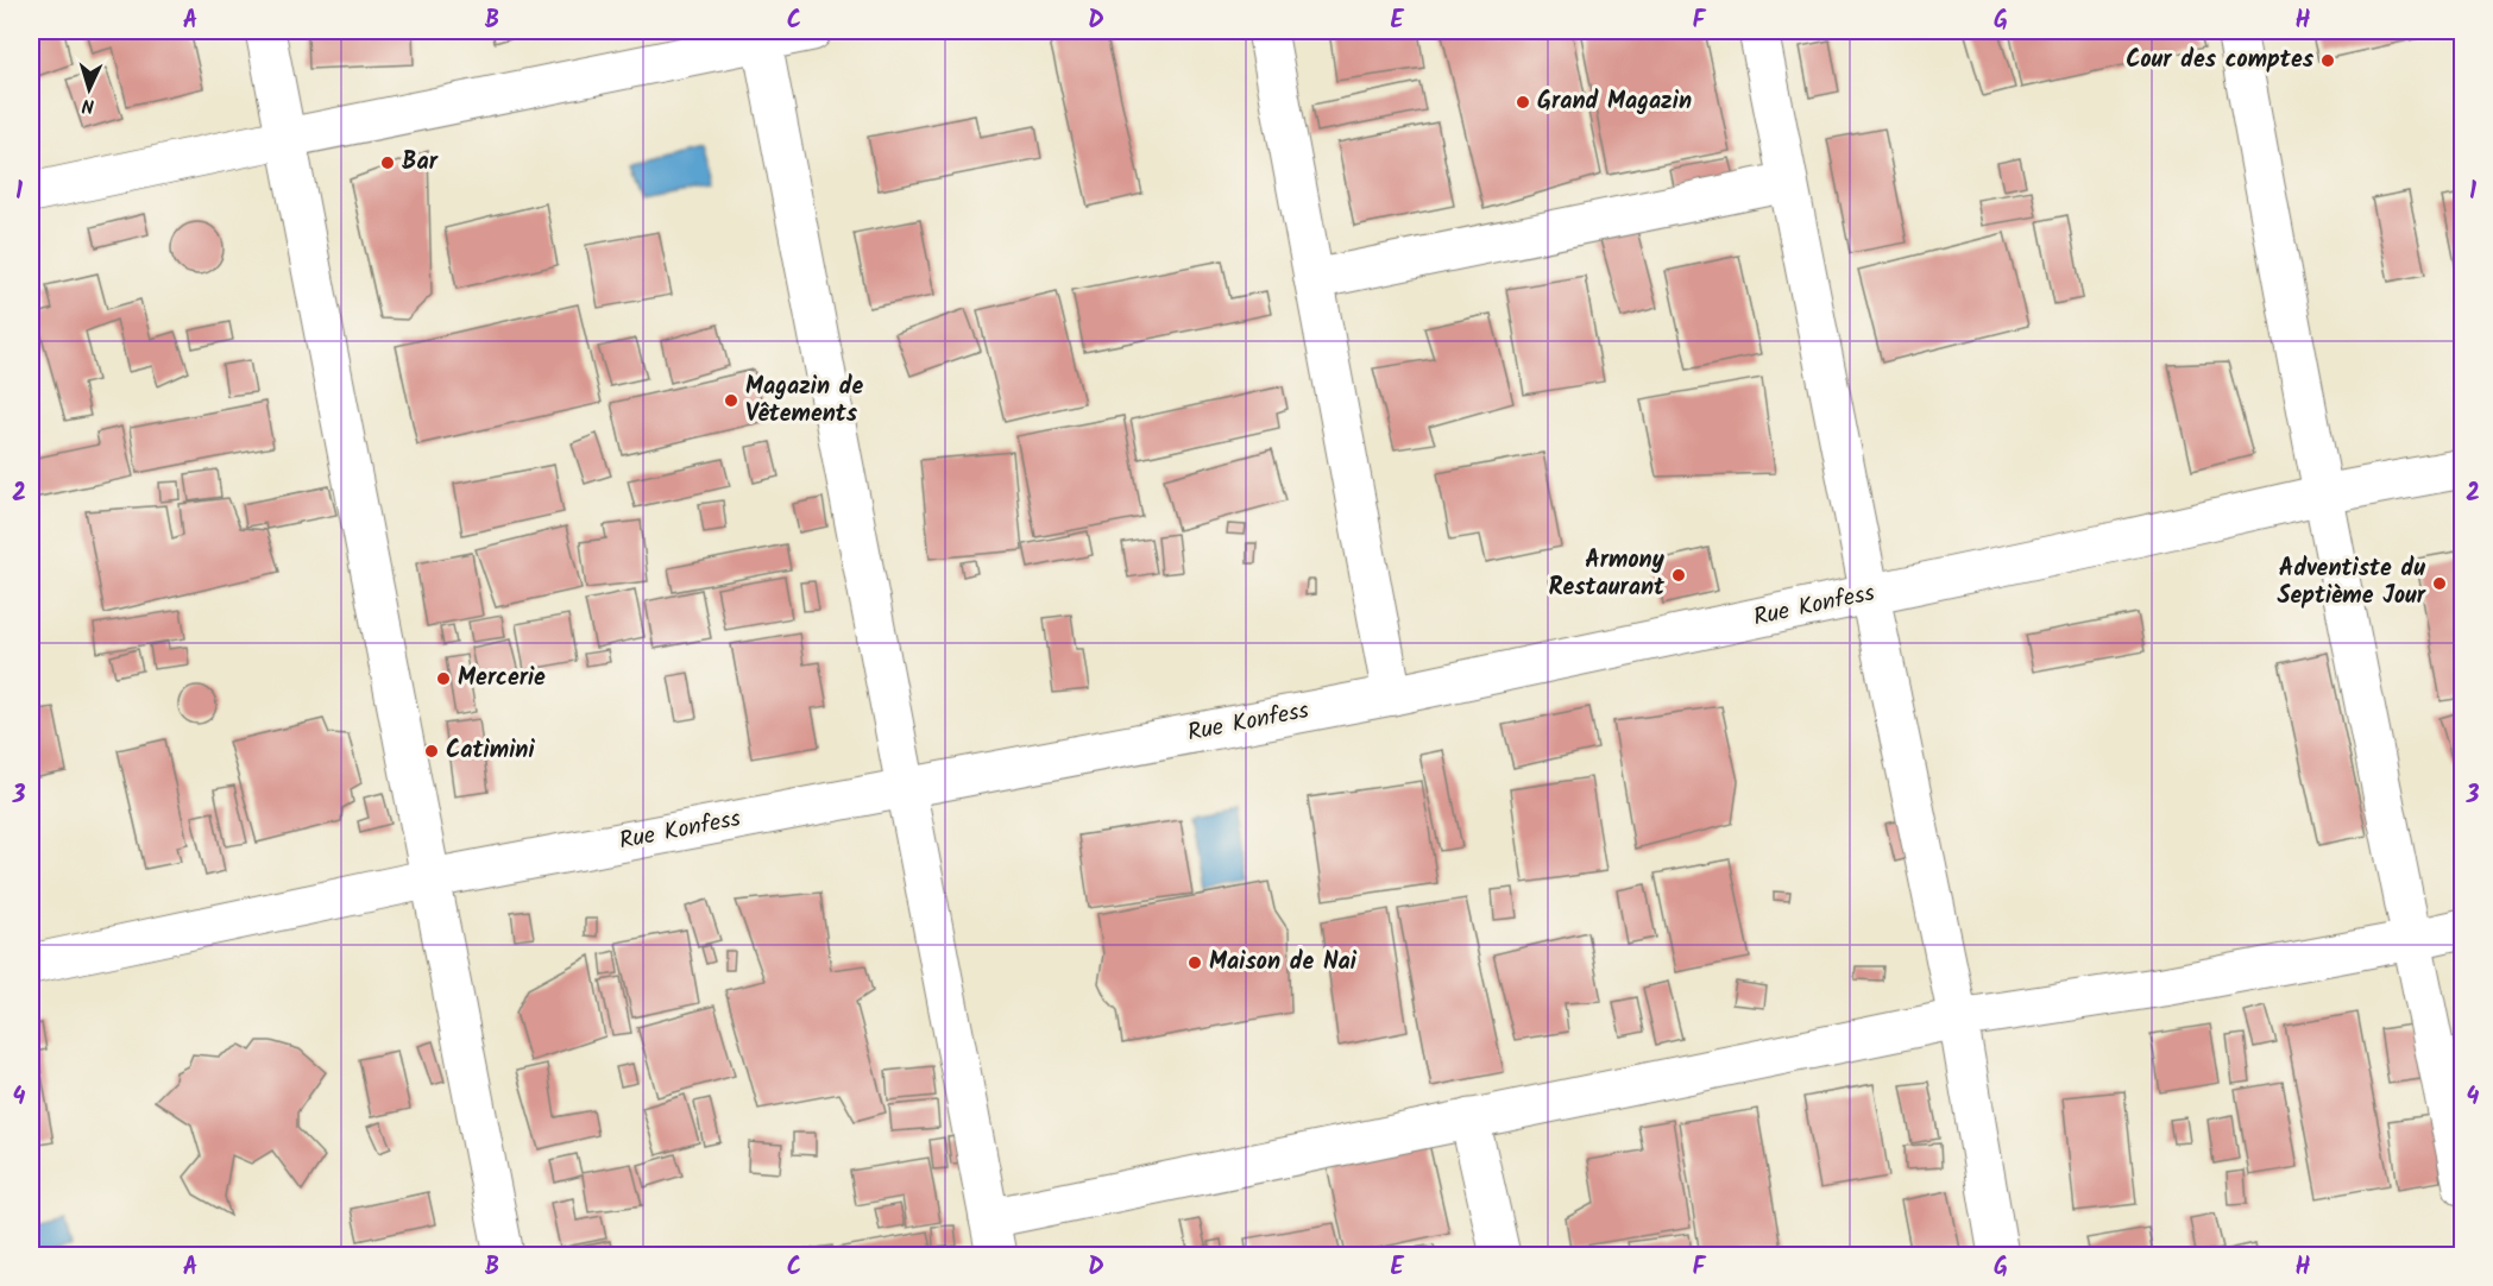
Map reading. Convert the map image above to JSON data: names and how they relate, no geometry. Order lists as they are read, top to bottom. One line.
{"streets":{"street":["Rue Konfess"]},"places":["Cour des comptes","Grand Magazin","Bar","Magazin de Vêtements","Armony Restaurant","Adventiste du Septième Jour","Mercerie","Catimini","Maison de Nai"],"north":"bottom","grid":{"columns":["A","B","C","D","E","F","G","H"],"rows":["1","2","3","4"]}}
